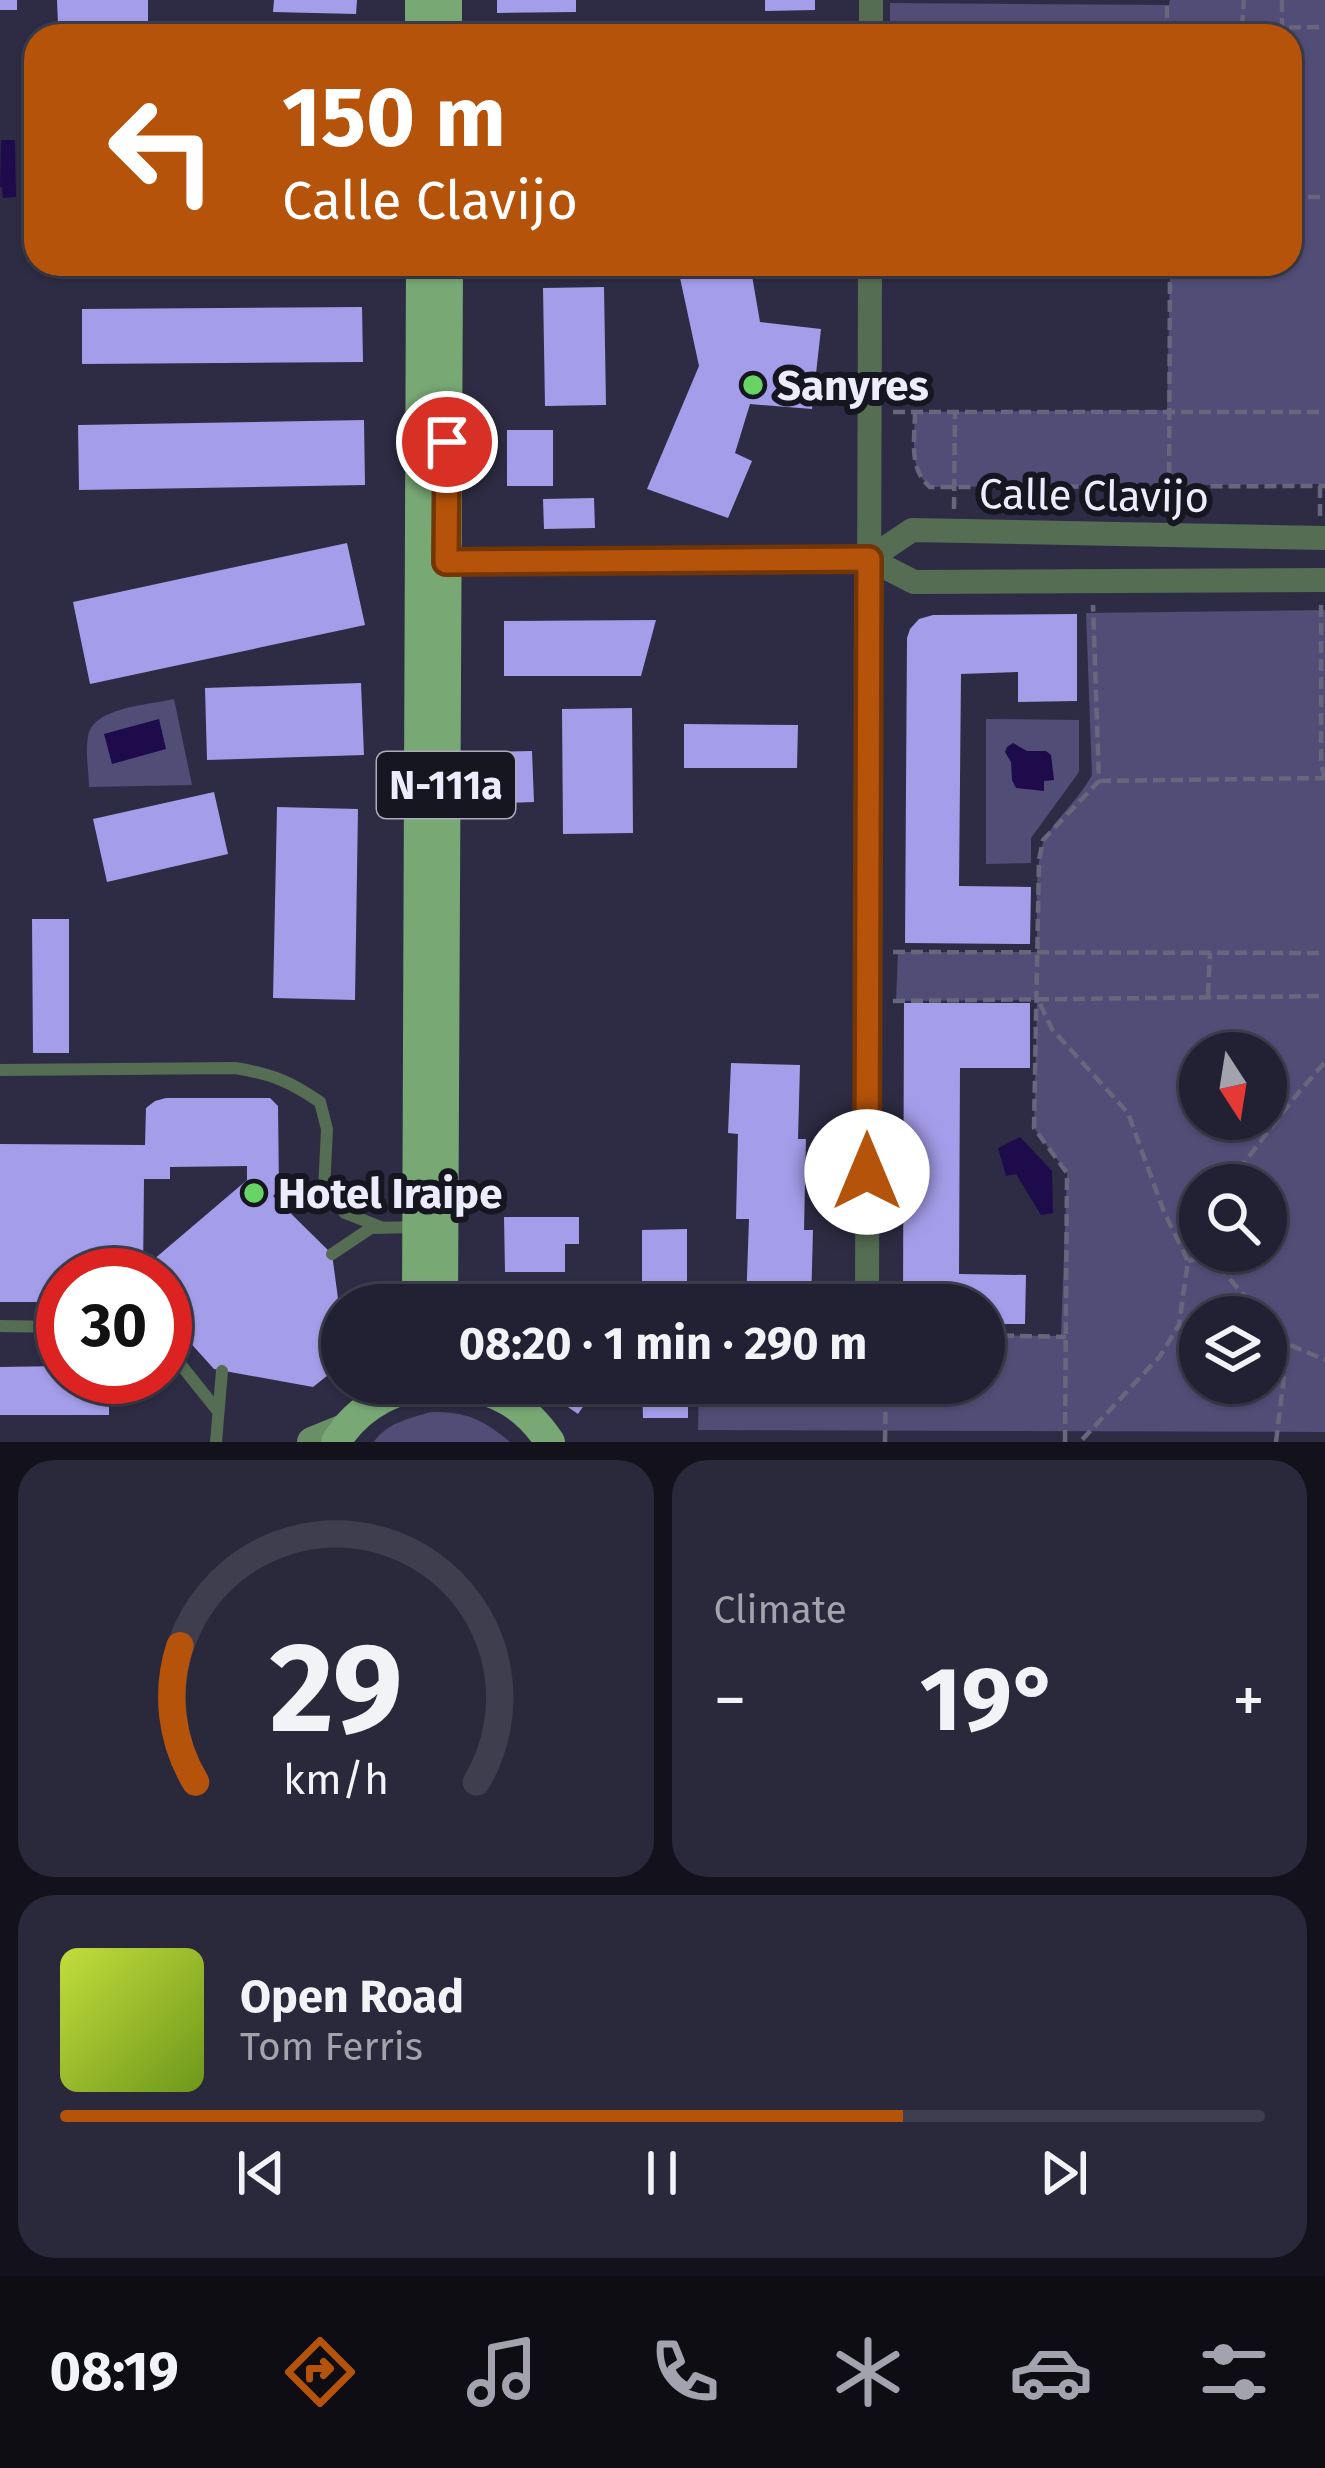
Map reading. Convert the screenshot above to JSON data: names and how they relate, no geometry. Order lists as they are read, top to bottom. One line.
{"streets":{"main road":["N-111a"],"street":["Calle Clavijo"]},"crossings":[["Calle Clavijo","N-111a"]],"places":["Sanyres","Hotel Iraipe"],"north":"bottom","page":{"turn":["150 m","Calle Clavijo"],"limit":"30","trip":"08:20 · 1 min · 290 m","tile":"Climate","heat":["−","19°","+"],"song":["Open Road","Tom Ferris"],"tabs":"08:19","gauge":["29","km/h"]}}
